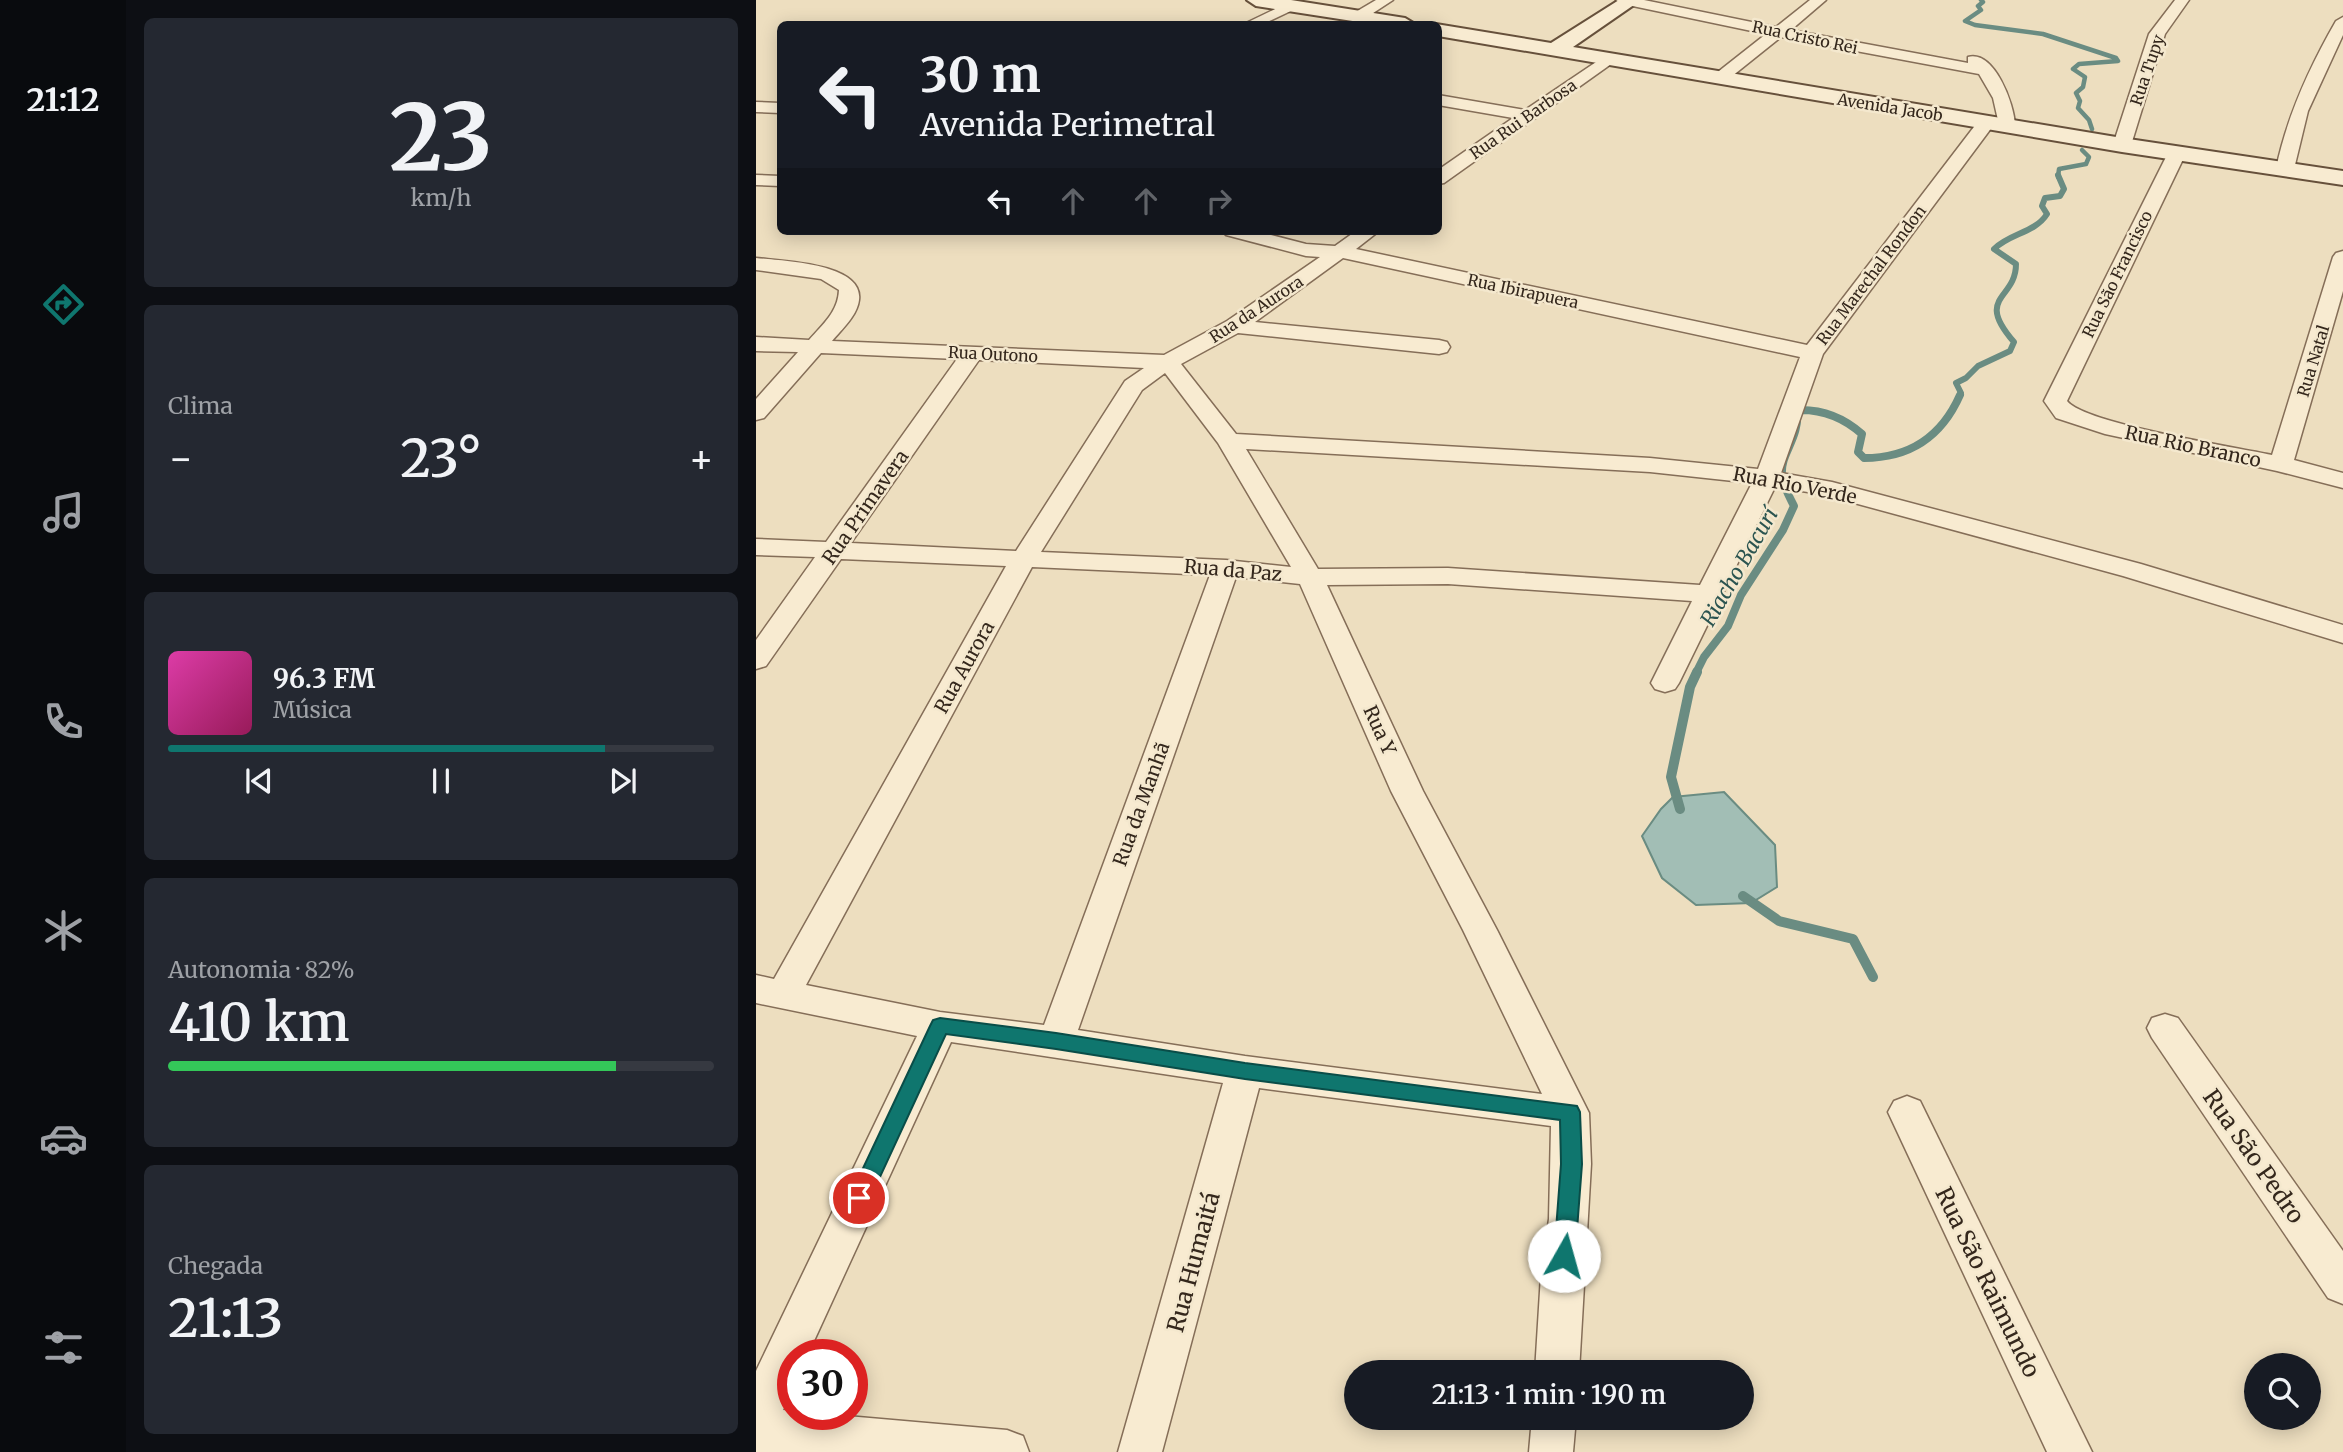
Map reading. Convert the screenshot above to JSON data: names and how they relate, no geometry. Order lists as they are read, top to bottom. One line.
{"streets":{"main road":["Avenida Jacob"],"street":["Rua Cristo Rei","Rua Tupy","Rua Rui Barbosa","Rua São Francisco","Rua Marechal Rondon","Rua Ibirapuera","Rua da Aurora","Rua Outono","Rua Natal","Rua Rio Branco","Rua Rio Verde","Rua Primavera","Rua da Paz","Rua Aurora","Rua Y","Rua da Manhã","Rua São Pedro","Rua Humaitá","Rua São Raimundo"]},"crossings":[["Rua Tupy","Avenida Jacob"],["Avenida Jacob","Rua Rui Barbosa"],["Avenida Jacob","Rua São Francisco"],["Avenida Jacob","Rua Marechal Rondon"],["Rua São Francisco","Rua Rio Branco"],["Rua Marechal Rondon","Rua Ibirapuera"],["Rua Marechal Rondon","Rua Rio Verde"],["Rua Marechal Rondon","Rua da Paz"],["Rua Ibirapuera","Rua da Aurora"],["Rua da Aurora","Rua Outono"],["Rua da Aurora","Rua Aurora"],["Rua da Aurora","Rua Y"],["Rua Outono","Rua Primavera"],["Rua Outono","Rua Aurora"],["Rua Outono","Rua Y"],["Rua Natal","Rua Rio Branco"],["Rua Rio Verde","Rua Y"],["Rua Primavera","Rua da Paz"],["Rua da Paz","Rua Aurora"],["Rua da Paz","Rua Y"],["Rua da Paz","Rua da Manhã"],["Rua Aurora","Rua Y"]],"water":["Riacho Bacurí"],"page":{"tabs":"21:12","tile":[["23","km/h"],"Clima",["Autonomia · 82%","410 km"],["Chegada","21:13"]],"turn":["30 m","Avenida Perimetral"],"heat":["−","23°","+"],"song":["96.3 FM","Música"],"limit":"30","trip":"21:13 · 1 min · 190 m"}}
